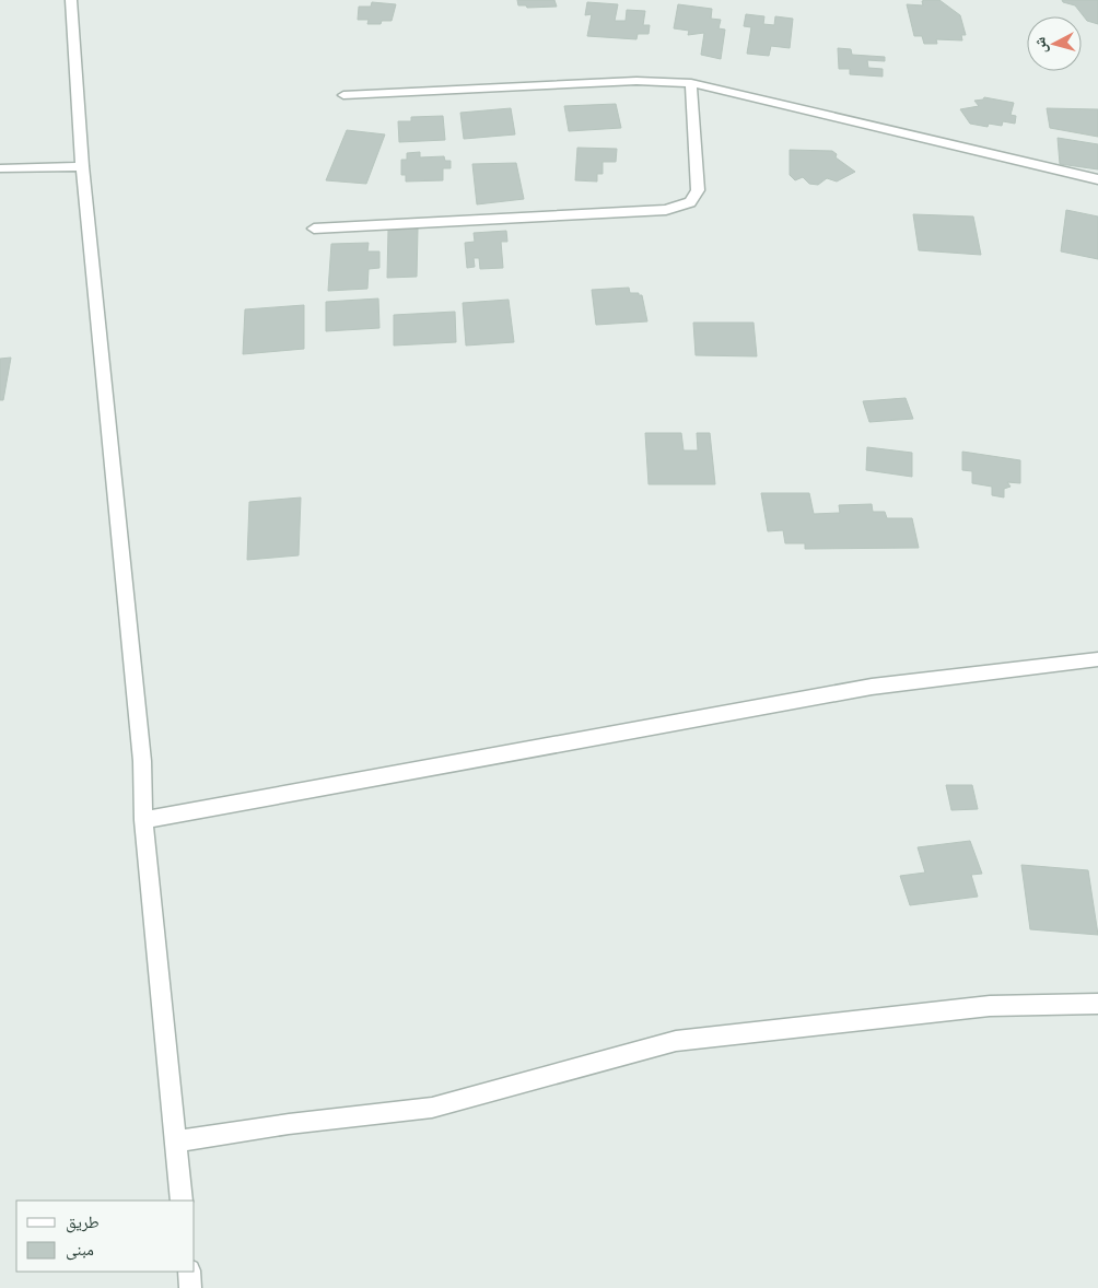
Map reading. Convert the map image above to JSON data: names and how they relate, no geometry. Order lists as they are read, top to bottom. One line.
{"legend":["طريق","مبنى"],"north":"left"}
